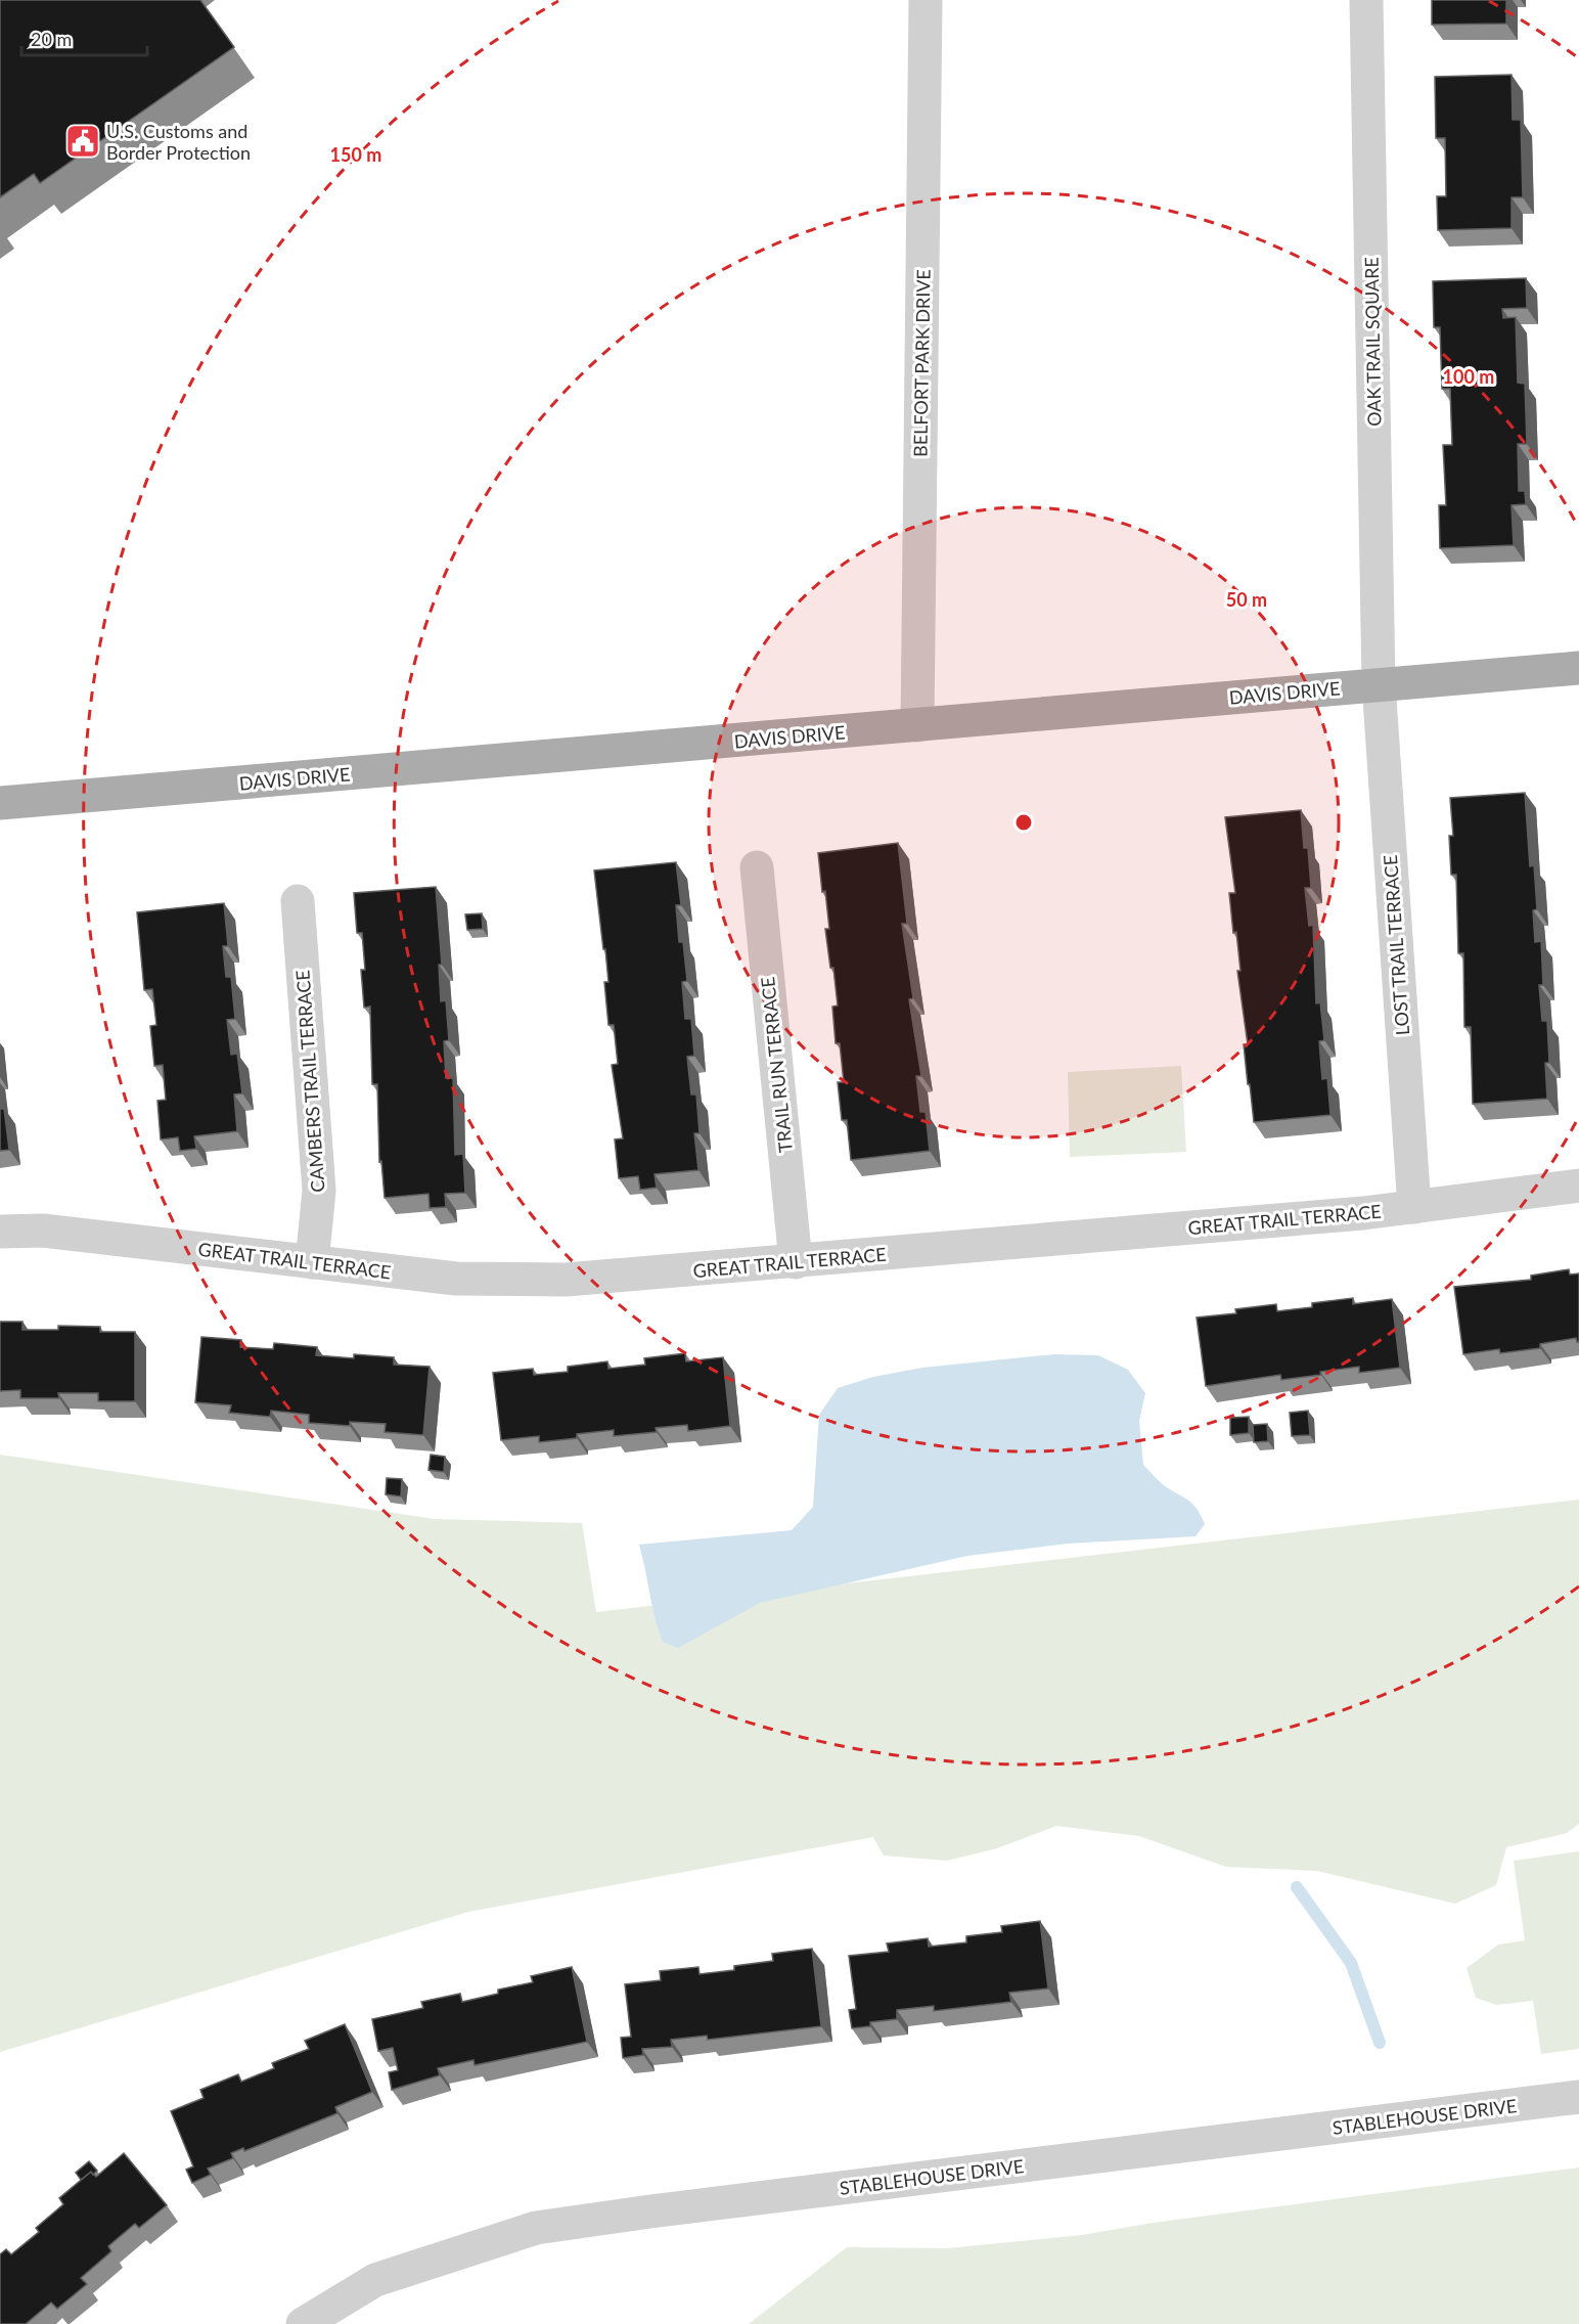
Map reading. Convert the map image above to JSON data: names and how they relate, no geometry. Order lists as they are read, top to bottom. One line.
{"streets":{"main road":["DAVIS DRIVE"],"street":["OAK TRAIL SQUARE","BELFORT PARK DRIVE","LOST TRAIL TERRACE","TRAIL RUN TERRACE","CAMBERS TRAIL TERRACE","GREAT TRAIL TERRACE","STABLEHOUSE DRIVE"]},"crossings":[["OAK TRAIL SQUARE","DAVIS DRIVE"],["OAK TRAIL SQUARE","LOST TRAIL TERRACE"],["BELFORT PARK DRIVE","DAVIS DRIVE"],["DAVIS DRIVE","LOST TRAIL TERRACE"],["LOST TRAIL TERRACE","GREAT TRAIL TERRACE"],["TRAIL RUN TERRACE","GREAT TRAIL TERRACE"],["CAMBERS TRAIL TERRACE","GREAT TRAIL TERRACE"]],"places":{"public building":["U.S. Customs and Border Protection"]},"scale_bar":"20 m","rings":["150 m","100 m","50 m"]}
